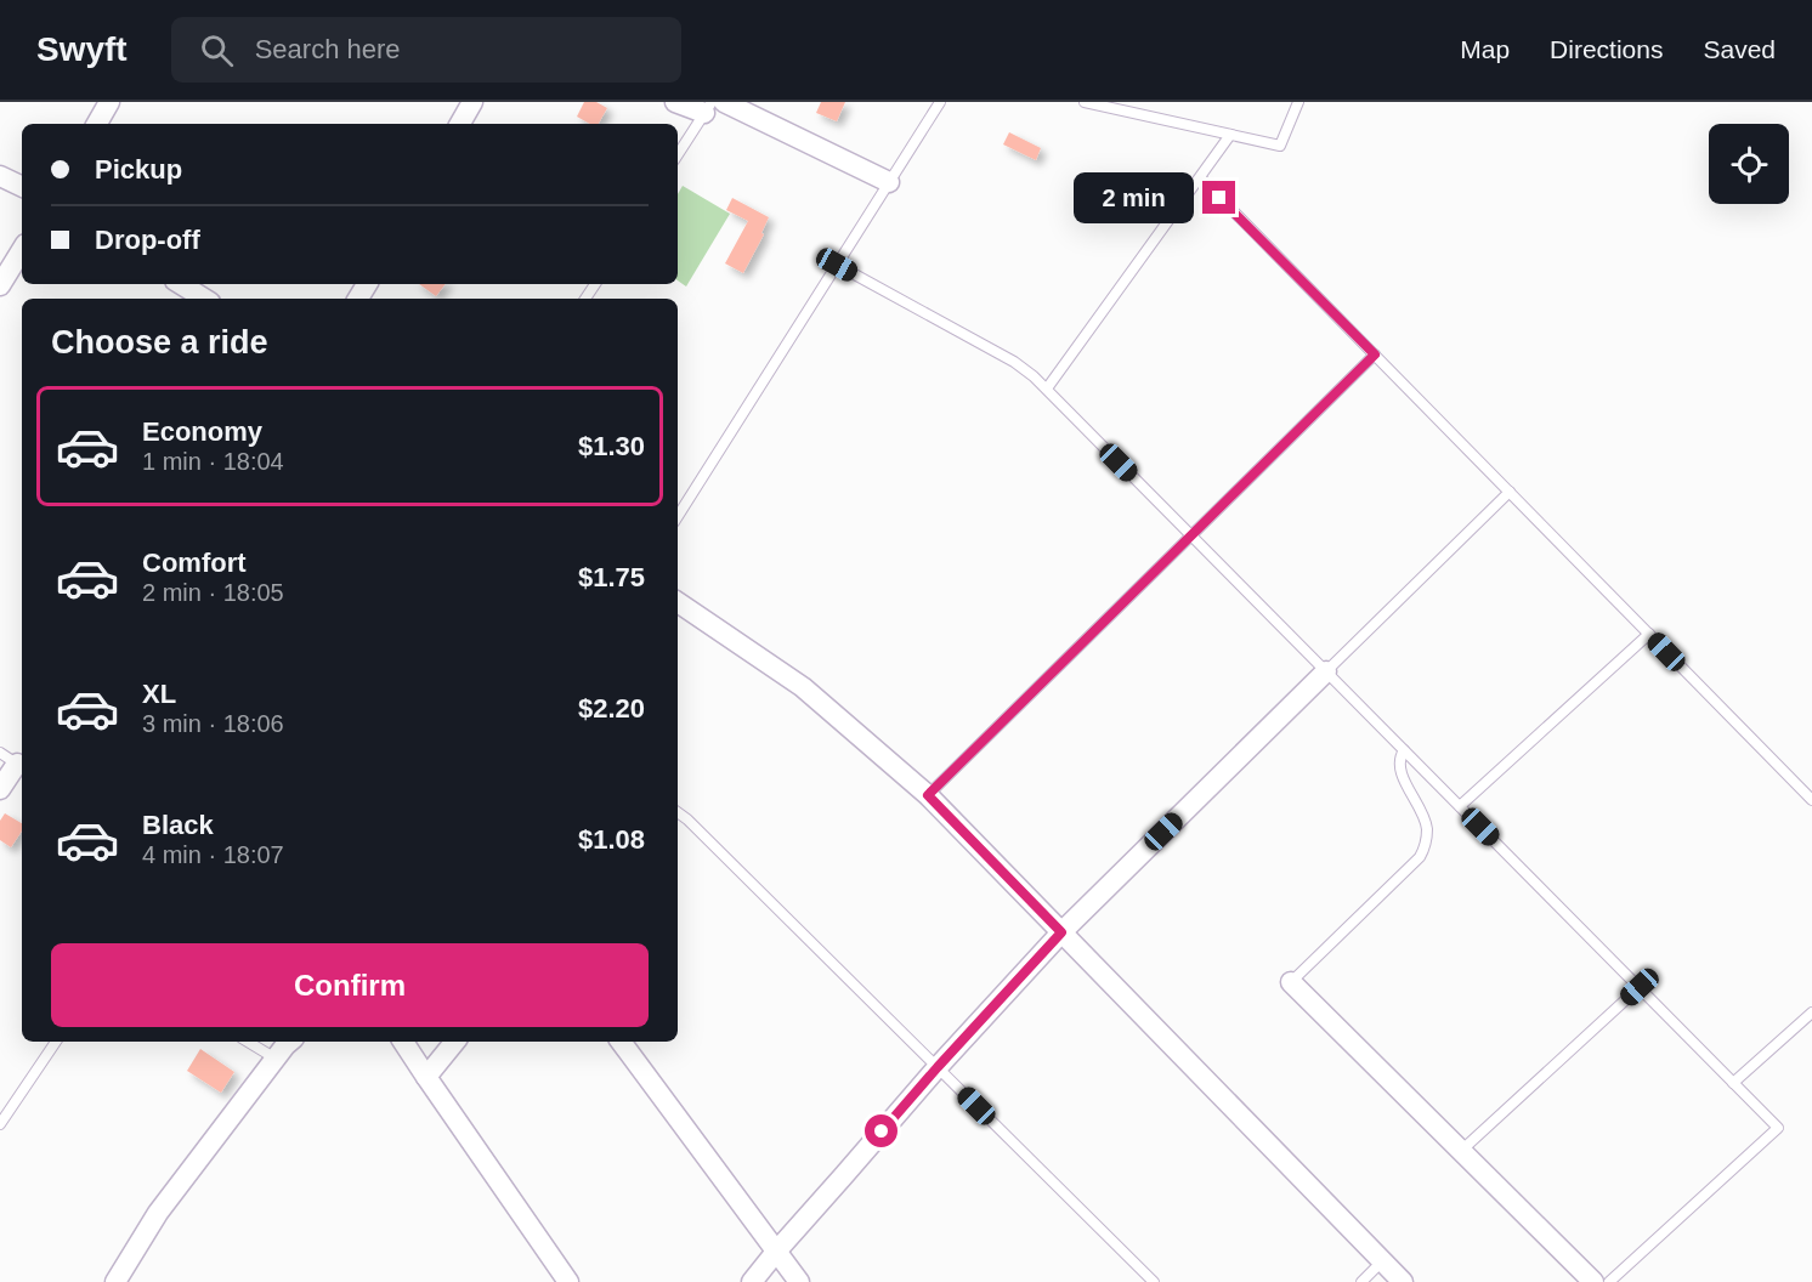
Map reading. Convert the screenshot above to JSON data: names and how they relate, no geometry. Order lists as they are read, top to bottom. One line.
{"page":{"header":"Swyft","search":"Search here","nav":["Map","Directions","Saved"],"banner":["Pickup","Drop-off"],"bubble":"2 min","heading":"Choose a ride","list":[{"name":"Economy","note":"1 min · 18:04","value":"$1.30"},{"name":"Comfort","note":"2 min · 18:05","value":"$1.75"},{"name":"XL","note":"3 min · 18:06","value":"$2.20"},{"name":"Black","note":"4 min · 18:07","value":"$1.08"}],"buttons":"Confirm"}}
